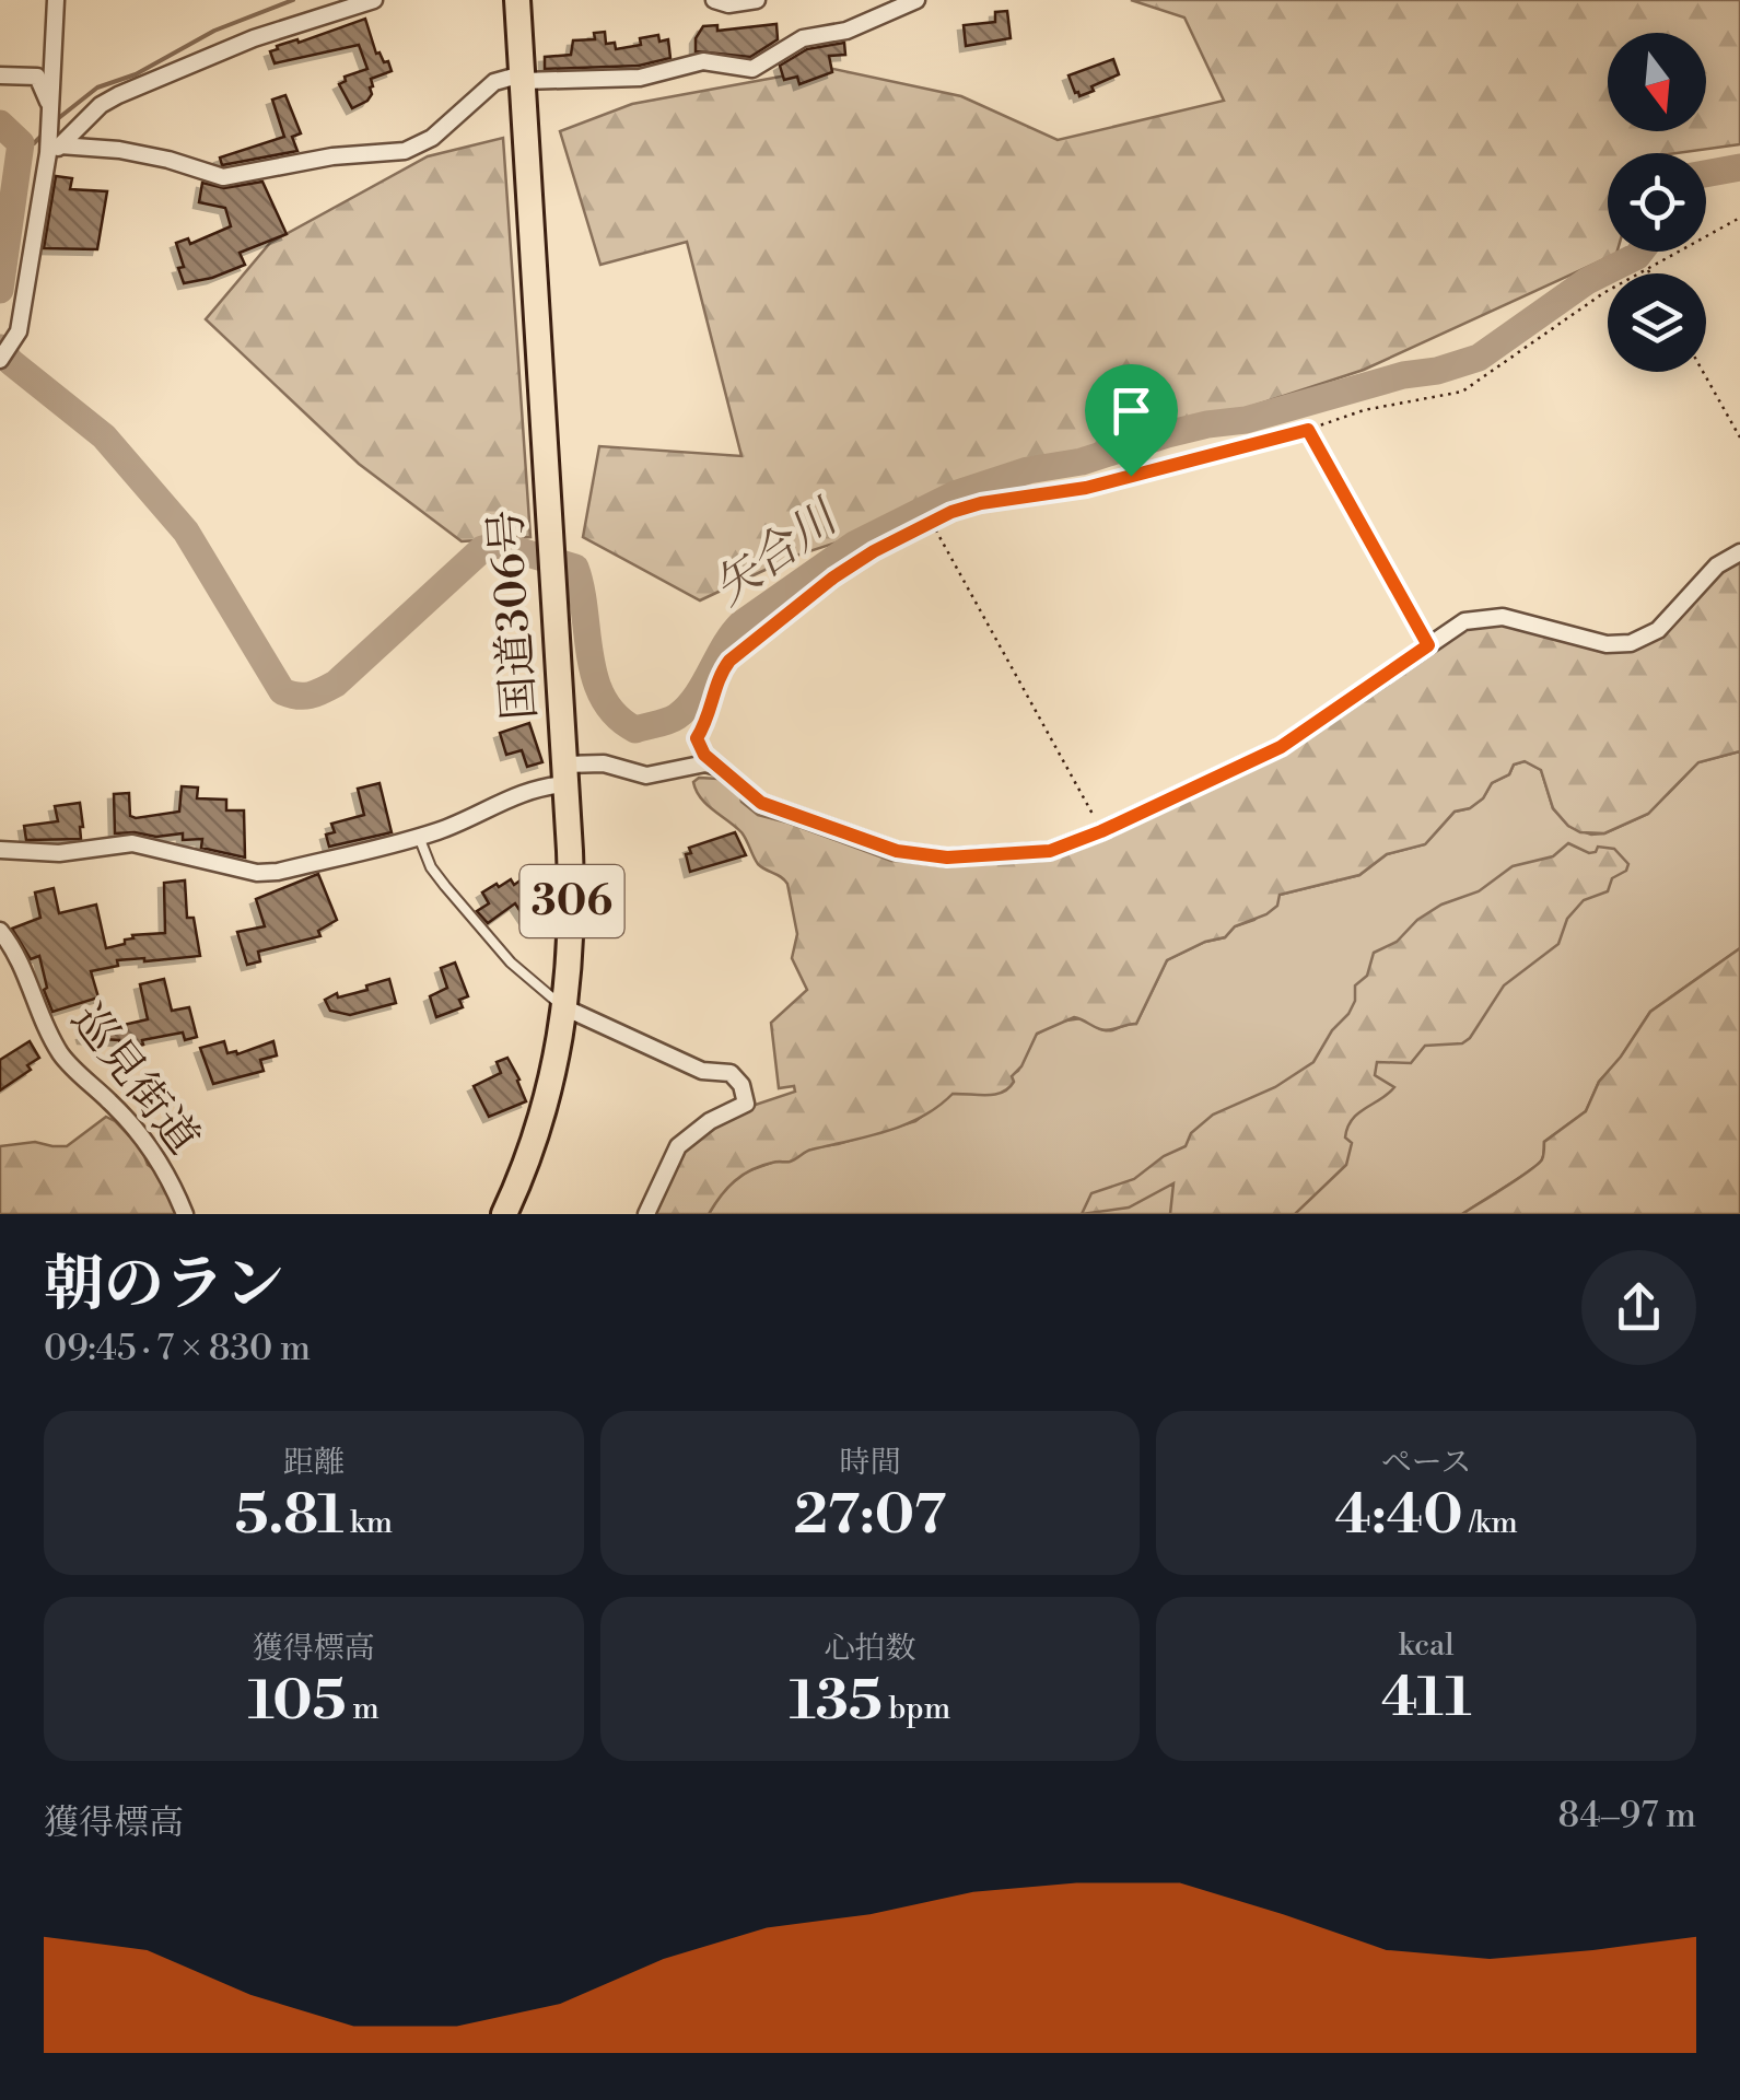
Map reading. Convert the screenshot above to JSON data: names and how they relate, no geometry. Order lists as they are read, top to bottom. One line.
{"streets":{"highway":["国道306号","306"],"street":["巡見街道"]},"water":["矢合川"],"north":"bottom","page":{"heading":["朝のラン","09:45 · 7 × 830 m"],"stats":[["距離","5.81 km"],["時間","27:07"],["ペース","4:40 /km"],["獲得標高","105 m"],["心拍数","135 bpm"],["kcal","411"]],"chart":["獲得標高","84–97 m"]}}
